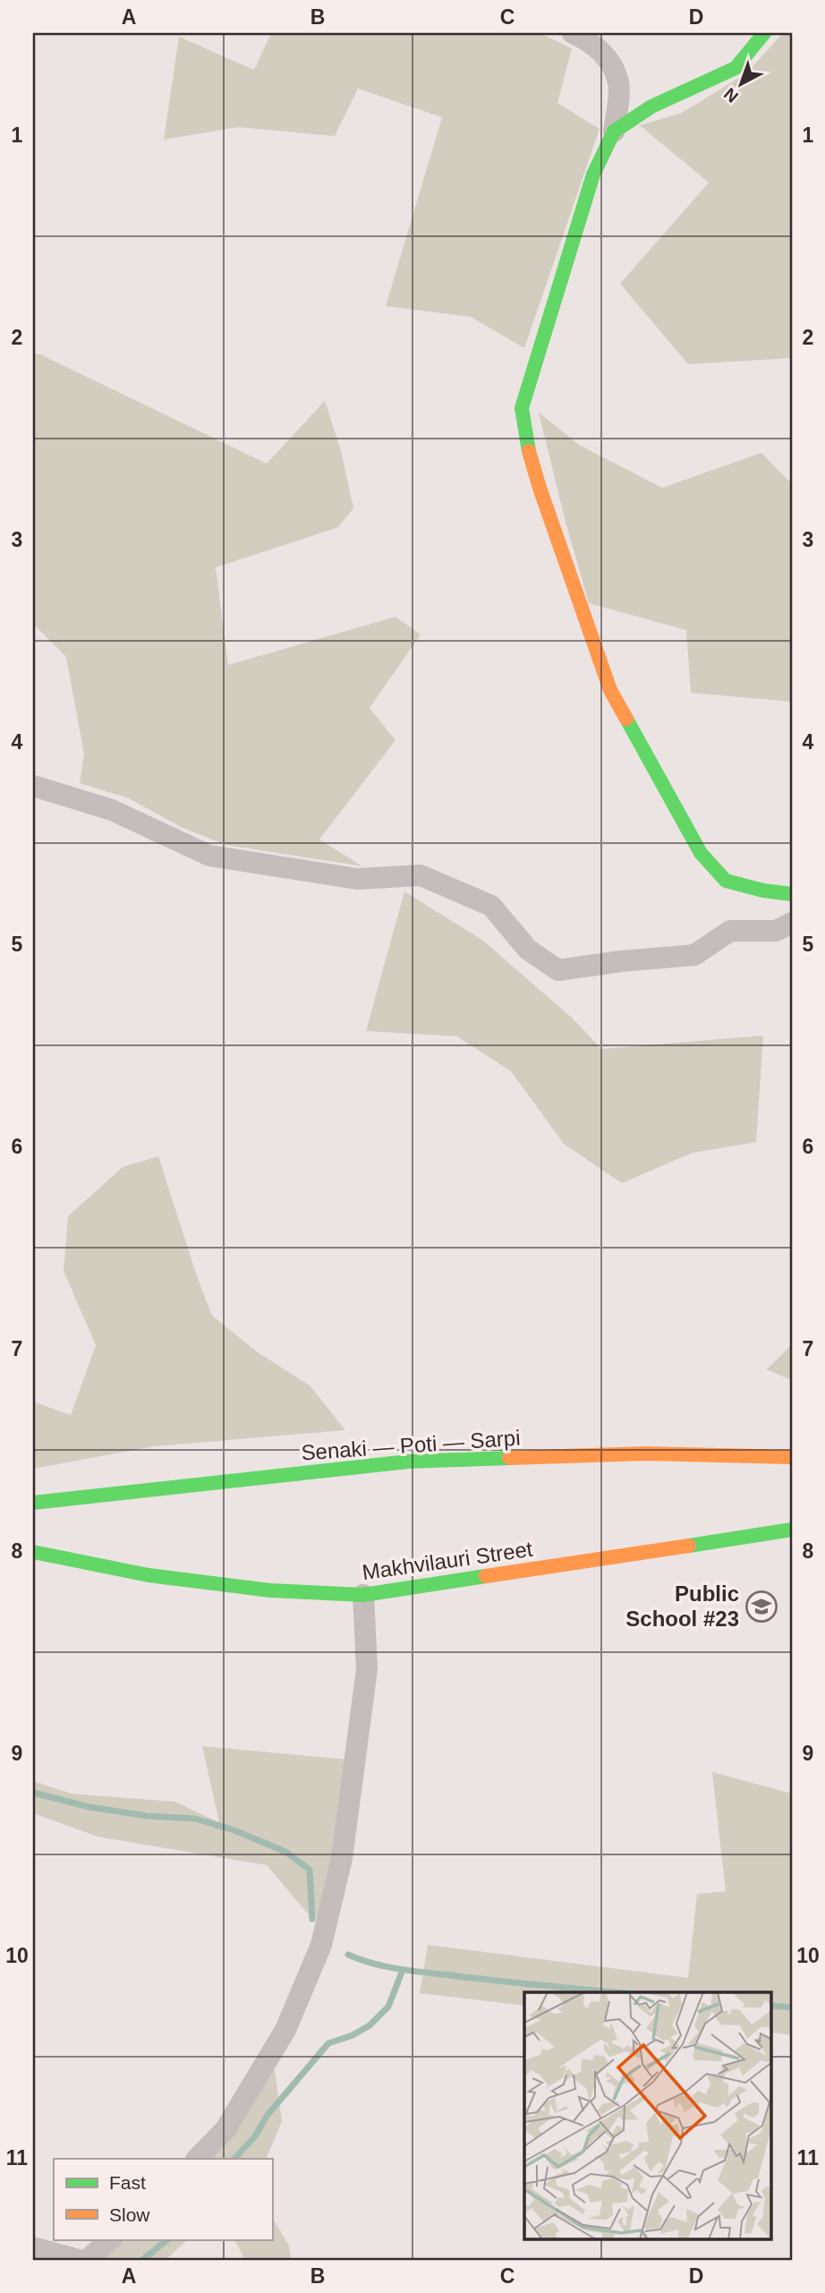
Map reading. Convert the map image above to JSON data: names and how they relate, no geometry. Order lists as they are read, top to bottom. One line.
{"streets":{"main road":["Senaki — Poti — Sarpi","Makhvilauri Street"]},"places":{"school or university":["Public School #23"]},"legend":["Fast","Slow"],"north":"bottom left","grid":{"columns":["A","B","C","D"],"rows":["1","2","3","4","5","6","7","8","9","10","11"]}}
